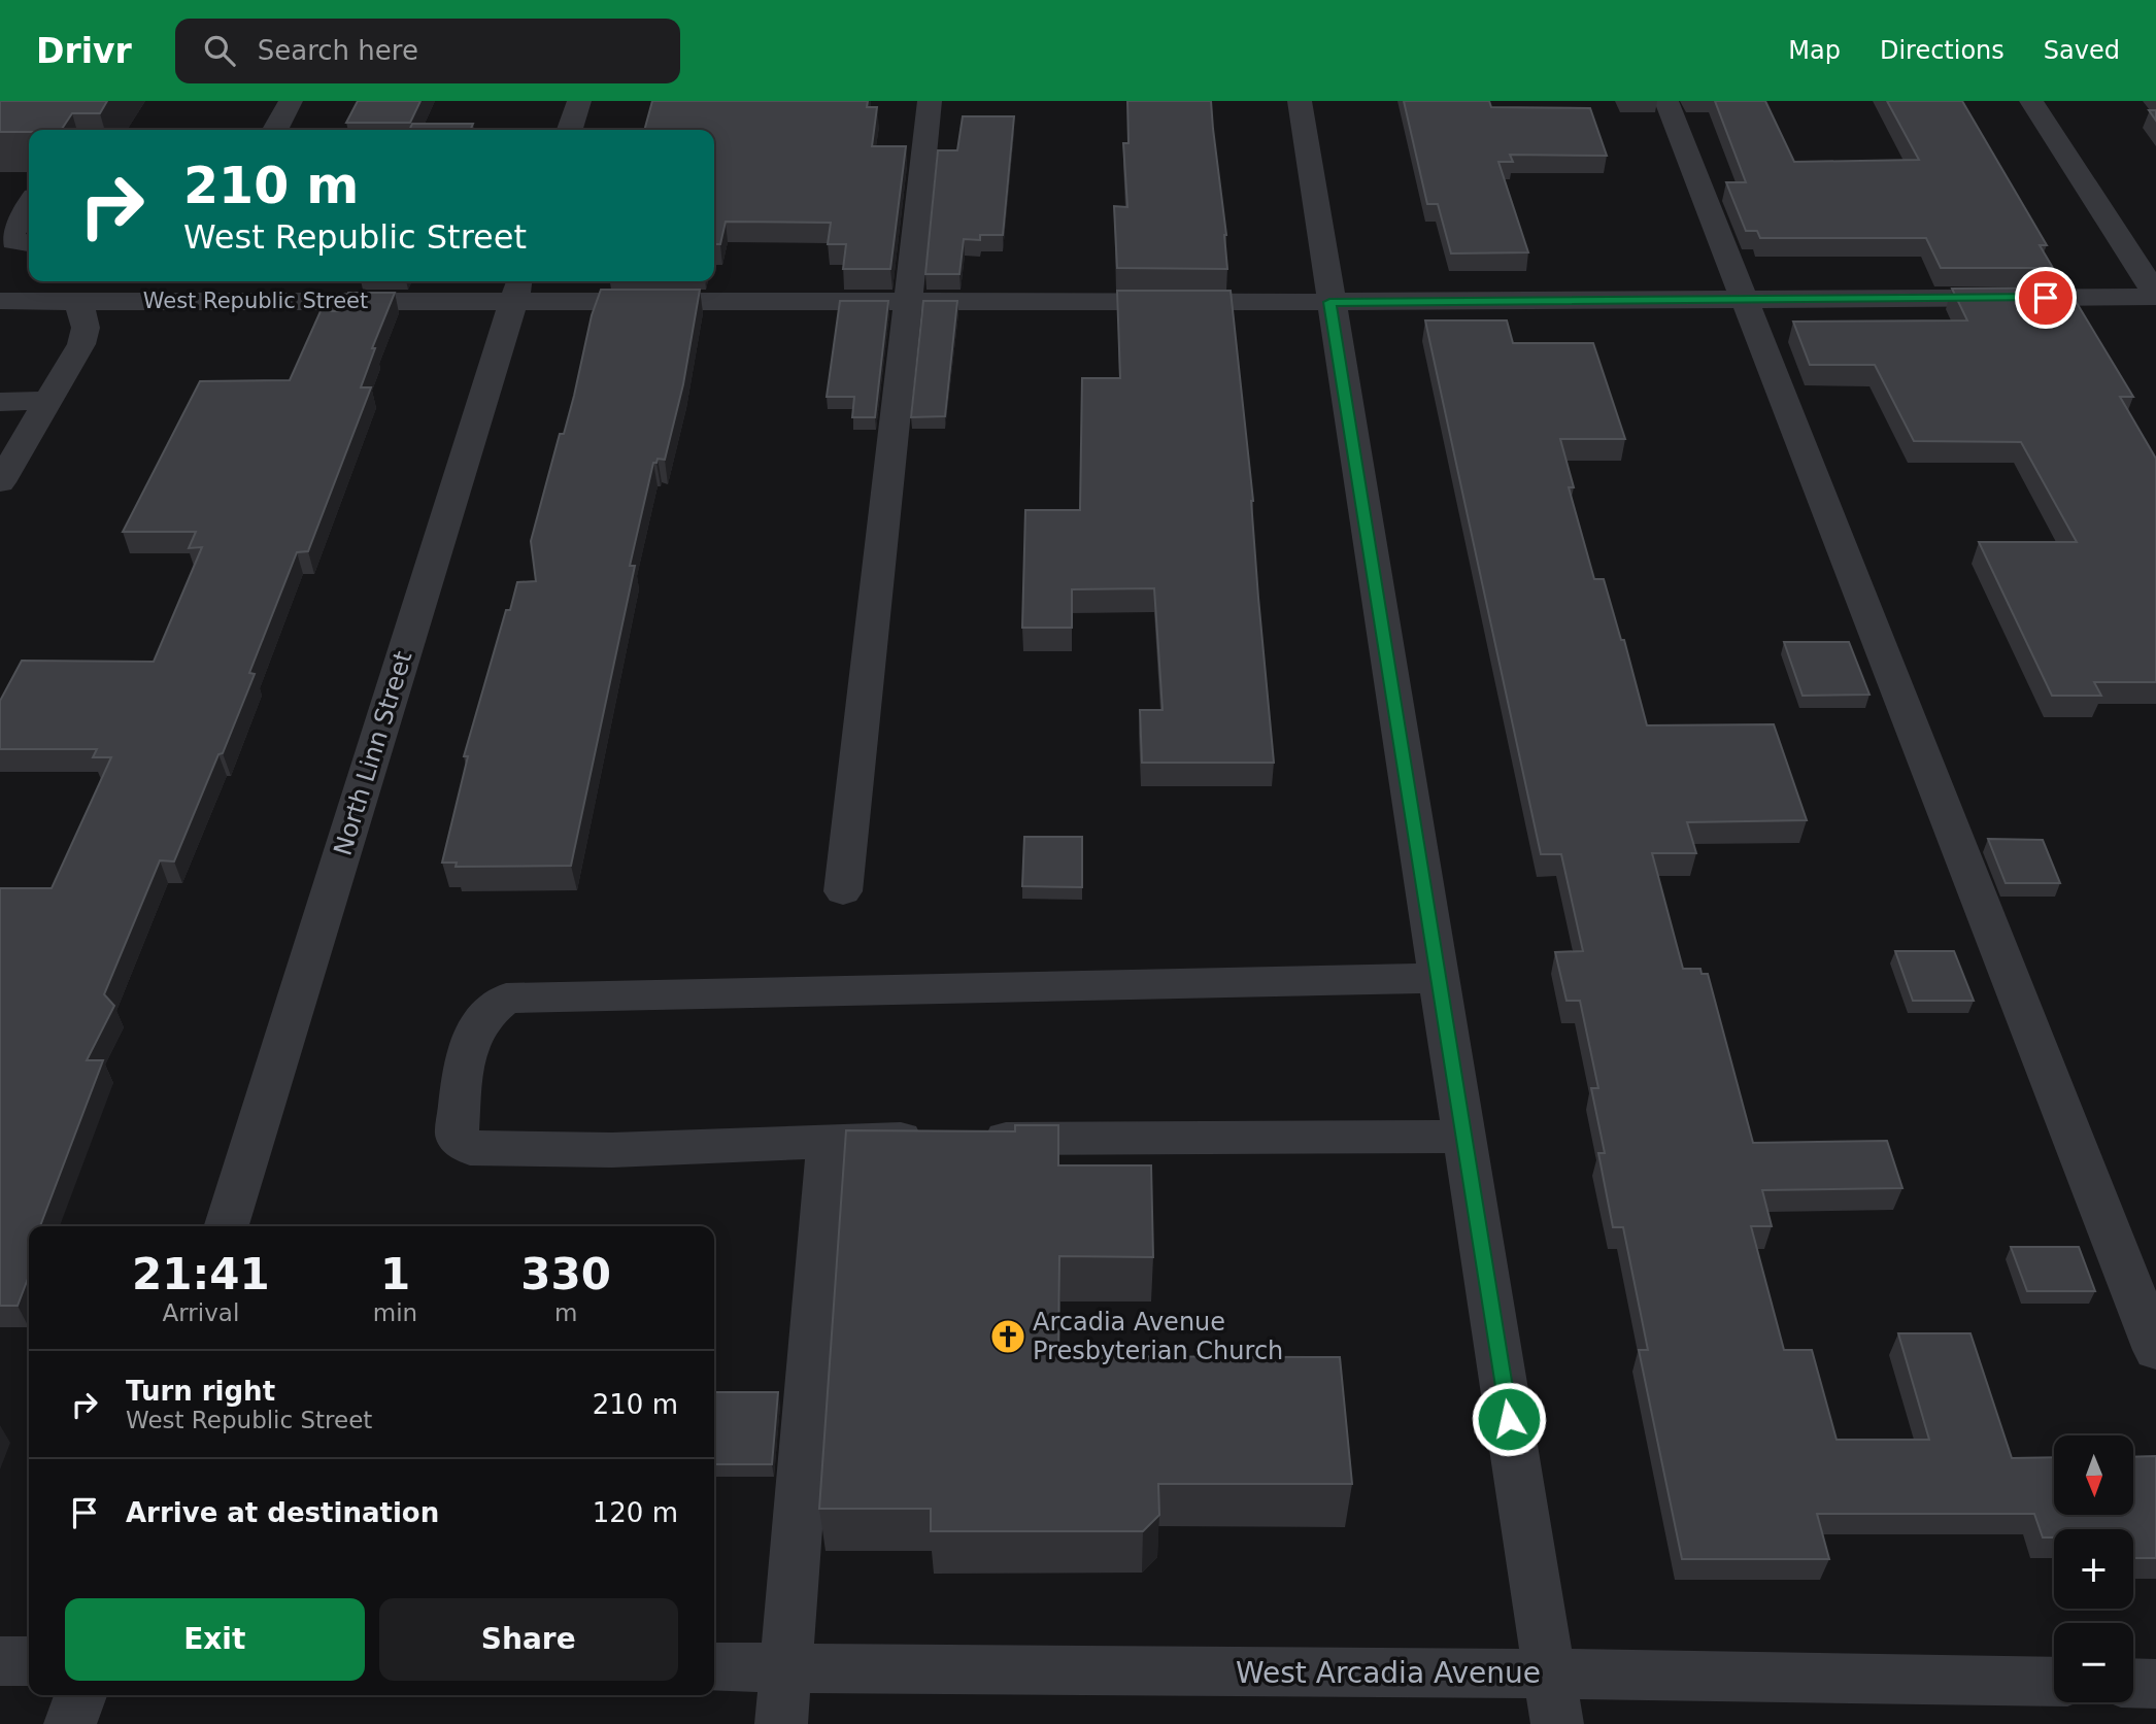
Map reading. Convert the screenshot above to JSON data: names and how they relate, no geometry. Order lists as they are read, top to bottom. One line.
{"streets":{"street":["West Republic Street","North Linn Street","West Arcadia Avenue"]},"crossings":[["West Republic Street","North Linn Street"]],"places":{"church":["Arcadia Avenue Presbyterian Church"]},"north":"bottom","page":{"header":"Drivr","search":"Search here","nav":["Map","Directions","Saved"],"turn":["210 m","West Republic Street"],"eta":["21:41","Arrival","1","min","330","m"],"list":[{"name":"Turn right","note":"West Republic Street","value":"210 m"},{"name":"Arrive at destination","value":"120 m"}],"map_buttons":["+","−"],"buttons":["Exit","Share"]}}
